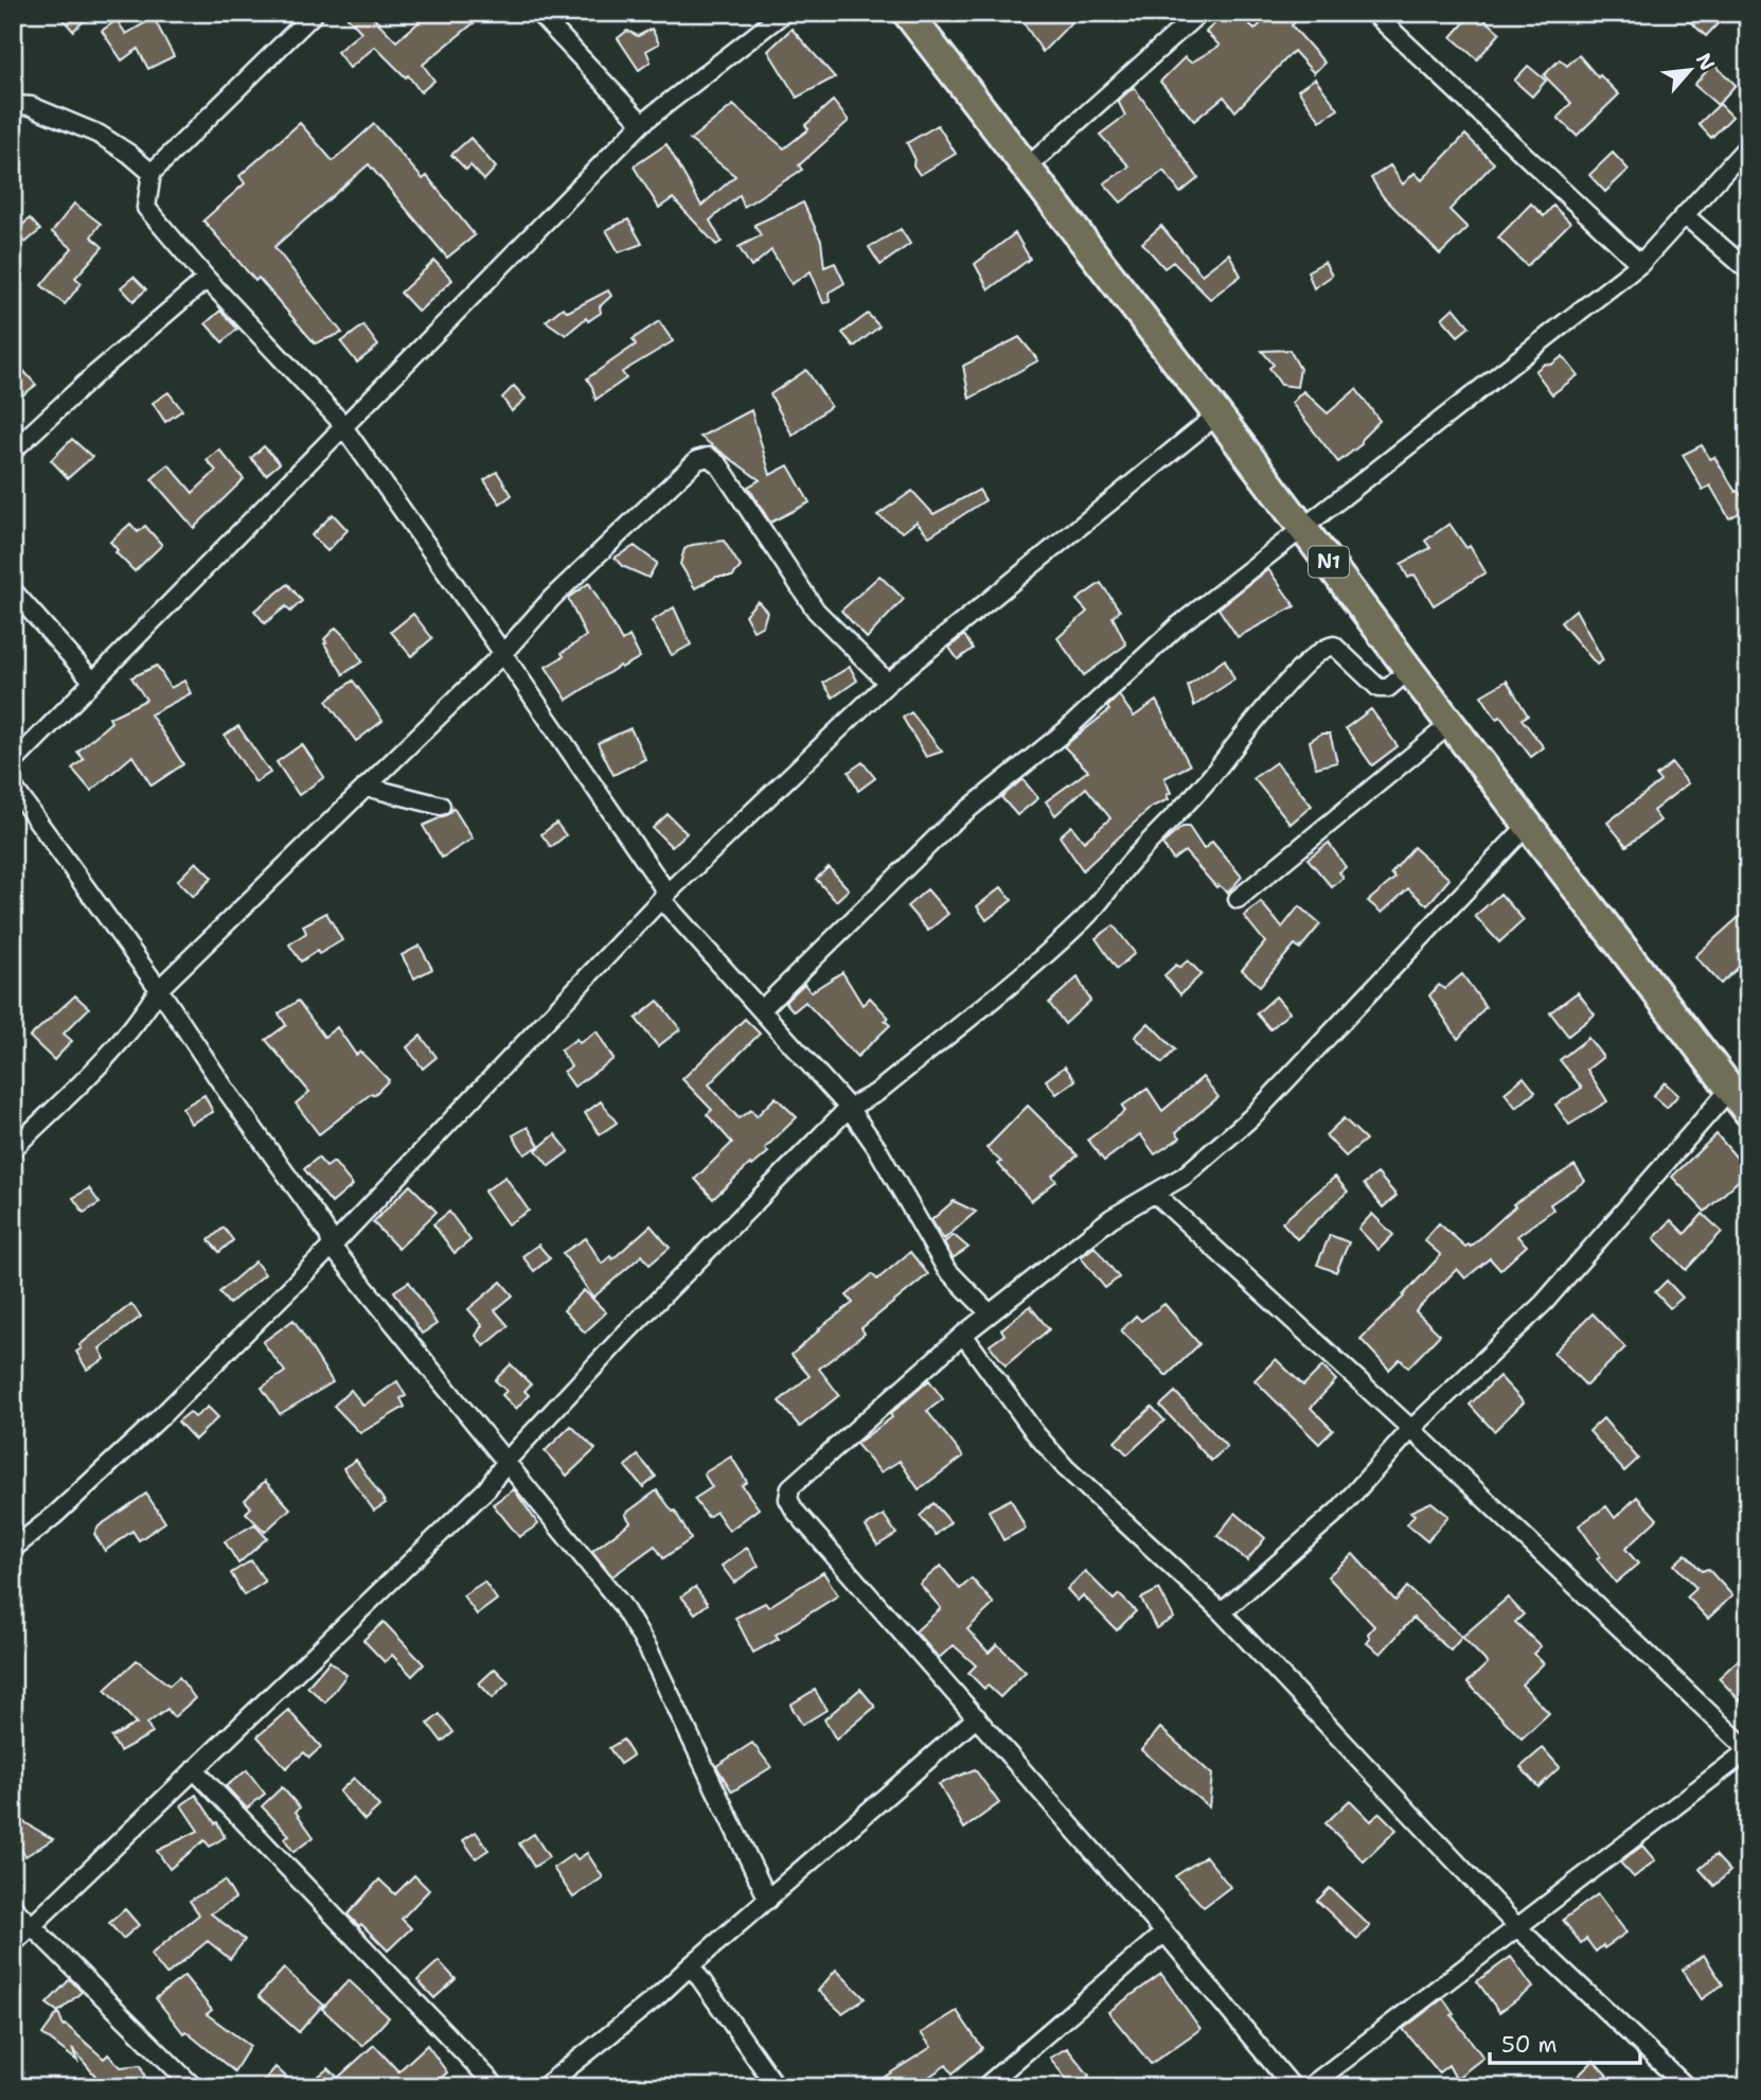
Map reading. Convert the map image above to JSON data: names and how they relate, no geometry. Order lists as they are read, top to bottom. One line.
{"streets":{"highway":["N1"]},"scale_bar":"50 m","north":"top right"}
